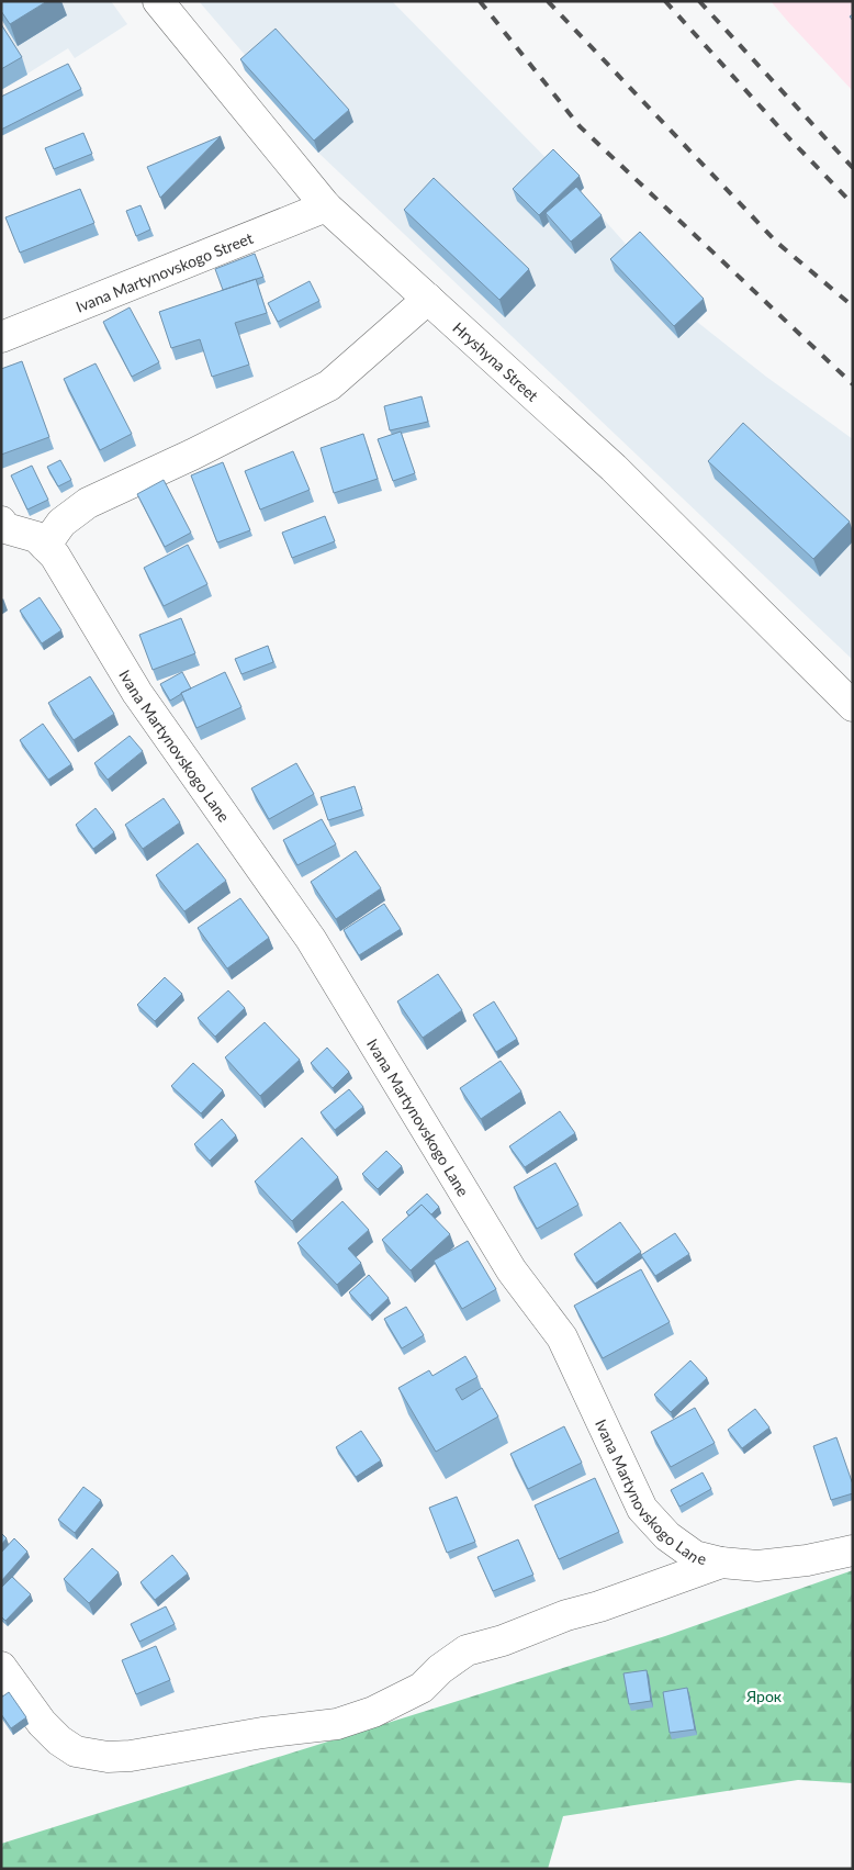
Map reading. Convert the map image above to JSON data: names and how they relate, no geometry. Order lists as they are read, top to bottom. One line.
{"streets":{"street":["Ivana Martynovskogo Street","Hryshyna Street","Ivana Martynovskogo Lane"]},"crossings":[["Ivana Martynovskogo Street","Hryshyna Street"]],"parks":["Ярок"]}
